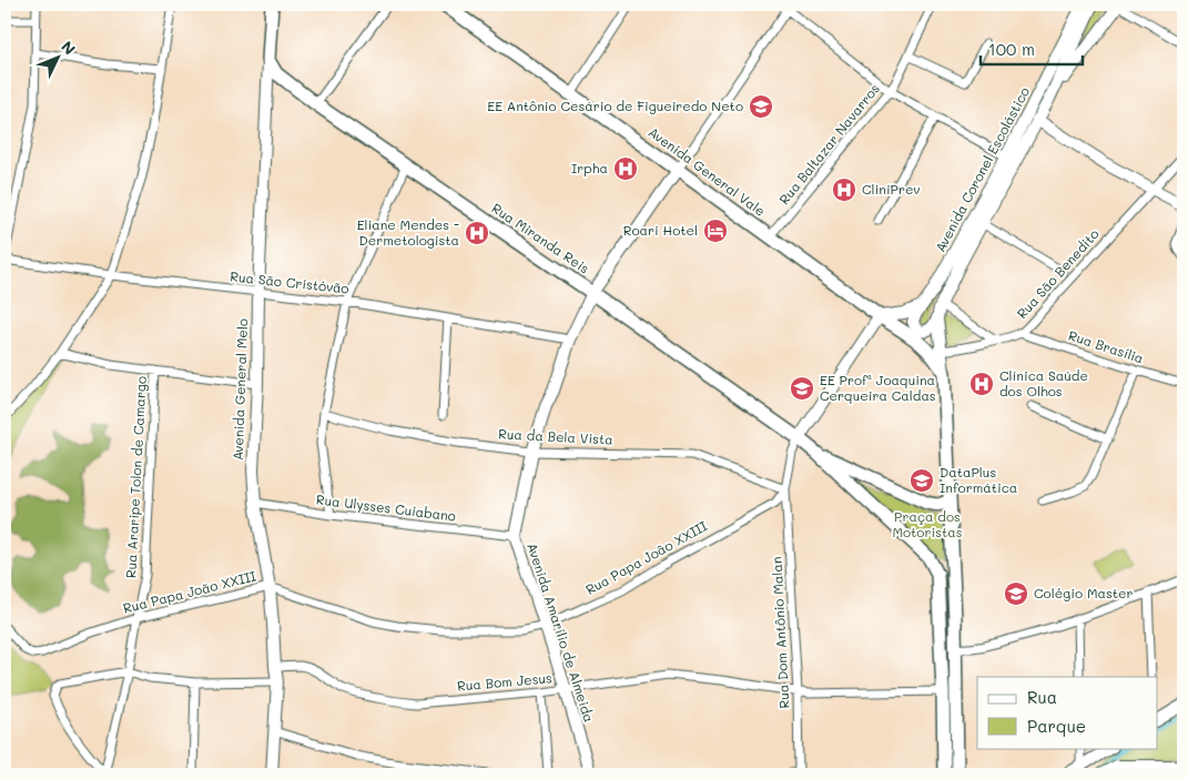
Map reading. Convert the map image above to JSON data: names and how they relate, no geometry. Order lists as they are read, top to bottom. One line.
{"streets":{"main road":["Avenida Coronel Escolástico","Avenida General Vale","Rua Miranda Reis","Avenida General Melo","Avenida Amarílio de Almeida"],"street":["Rua Baltazar Navarros","Rua São Benedito","Rua São Cristóvão","Rua Brasília","Rua da Bela Vista","Rua Araripe Tolon de Camargo","Rua Ulysses Cuiabano","Rua Papa João XXIII","Rua Dom Antônio Malan","Rua Bom Jesus"]},"crossings":[["Rua Baltazar Navarros","Avenida General Vale"],["Avenida Coronel Escolástico","Avenida General Vale"],["Avenida Coronel Escolástico","Rua São Benedito"],["Avenida General Vale","Avenida Amarílio de Almeida"],["Rua Miranda Reis","Avenida General Melo"],["Rua Miranda Reis","Avenida Amarílio de Almeida"],["Rua São Benedito","Rua Brasília"],["Rua São Cristóvão","Avenida General Melo"],["Rua São Cristóvão","Avenida Amarílio de Almeida"],["Avenida General Melo","Rua Ulysses Cuiabano"],["Avenida General Melo","Rua Papa João XXIII"],["Avenida General Melo","Rua Bom Jesus"],["Rua da Bela Vista","Rua Papa João XXIII"],["Rua da Bela Vista","Avenida Amarílio de Almeida"],["Rua da Bela Vista","Rua Dom Antônio Malan"],["Rua Araripe Tolon de Camargo","Rua Papa João XXIII"],["Rua Ulysses Cuiabano","Avenida Amarílio de Almeida"],["Rua Papa João XXIII","Avenida Amarílio de Almeida"],["Rua Papa João XXIII","Rua Dom Antônio Malan"],["Avenida Amarílio de Almeida","Rua Bom Jesus"],["Rua Dom Antônio Malan","Rua Bom Jesus"]],"parks":["Praça dos Motoristas"],"places":{"school or university":["EE Antônio Cesário de Figueiredo Neto","EE Profª Joaquina Cerqueira Caldas","DataPlus Informática","Colégio Master"],"hospital":["Irpha","CliniPrev","Eliane Mendes - Dermetologista","Clínica Saúde dos Olhos"],"hotel":["Roari Hotel"]},"legend":["Rua","Parque"],"scale_bar":"100 m","north":"top right"}
